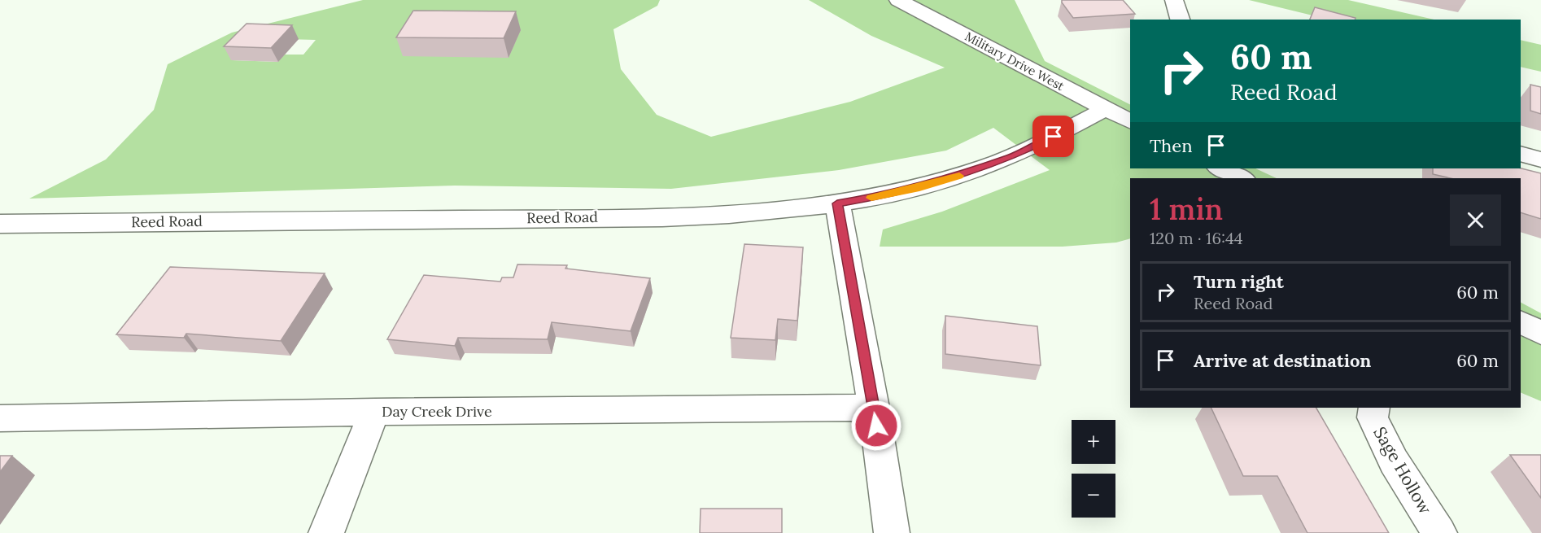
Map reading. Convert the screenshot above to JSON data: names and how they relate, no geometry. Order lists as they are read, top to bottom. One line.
{"streets":{"street":["Military Drive West","Reed Road","Day Creek Drive","Sage Hollow"]},"crossings":[["Military Drive West","Reed Road"]],"page":{"turn":["60 m","Reed Road"],"then":"Then","heading":["1 min","120 m · 16:44"],"list":[{"name":"Turn right","note":"Reed Road","value":"60 m"},{"name":"Arrive at destination","value":"60 m"}],"map_buttons":["+","−"]}}
